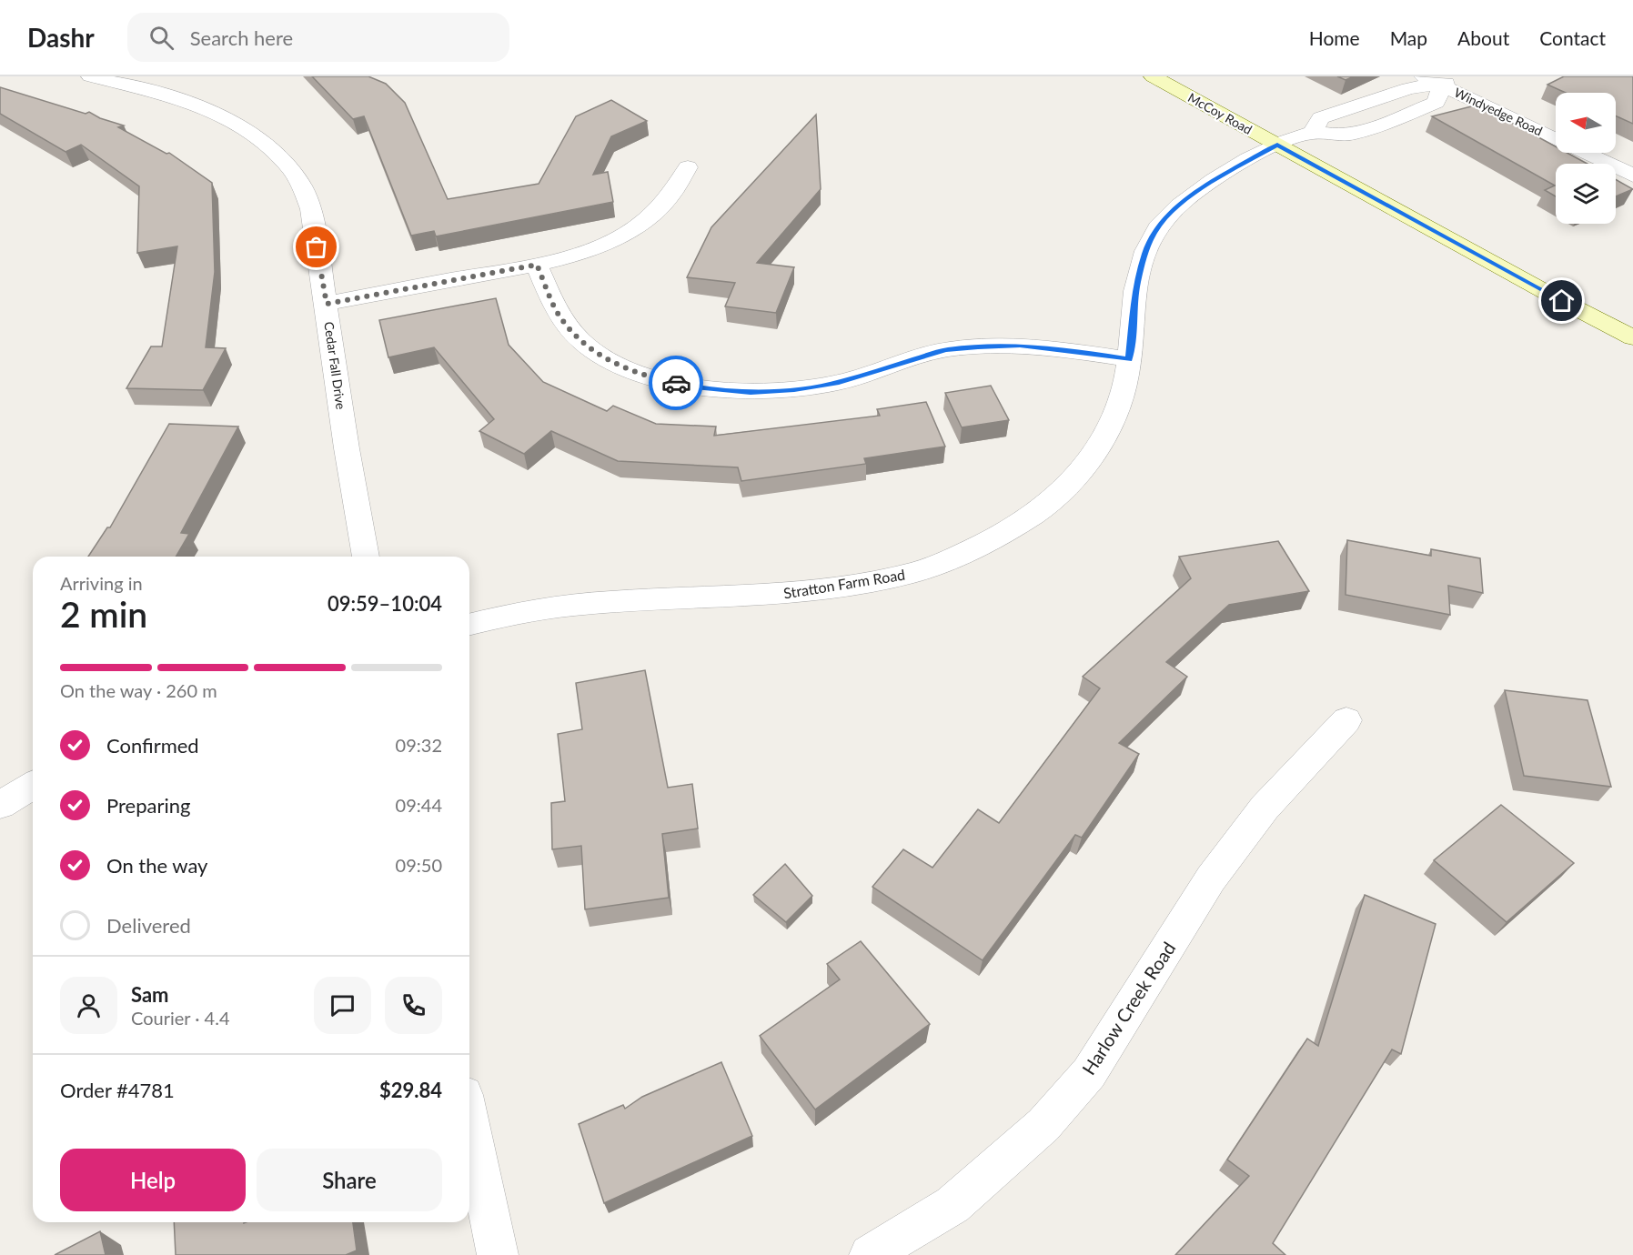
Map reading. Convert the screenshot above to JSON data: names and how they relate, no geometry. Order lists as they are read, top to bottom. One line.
{"streets":{"main road":["McCoy Road"],"street":["Windyedge Road","Cedar Fall Drive","Stratton Farm Road","Harlow Creek Road"]},"crossings":[["Windyedge Road","Stratton Farm Road"],["McCoy Road","Stratton Farm Road"]],"north":"left","page":{"header":"Dashr","search":"Search here","nav":["Home","Map","About","Contact"],"heading":["2 min","Arriving in","09:59–10:04"],"panel":["Sam","Courier · 4.4","Order #4781","$29.84"],"bar":"On the way · 260 m","list":[["Confirmed","09:32"],["Preparing","09:44"],["On the way","09:50"],"Delivered"],"buttons":["Help","Share"]}}
